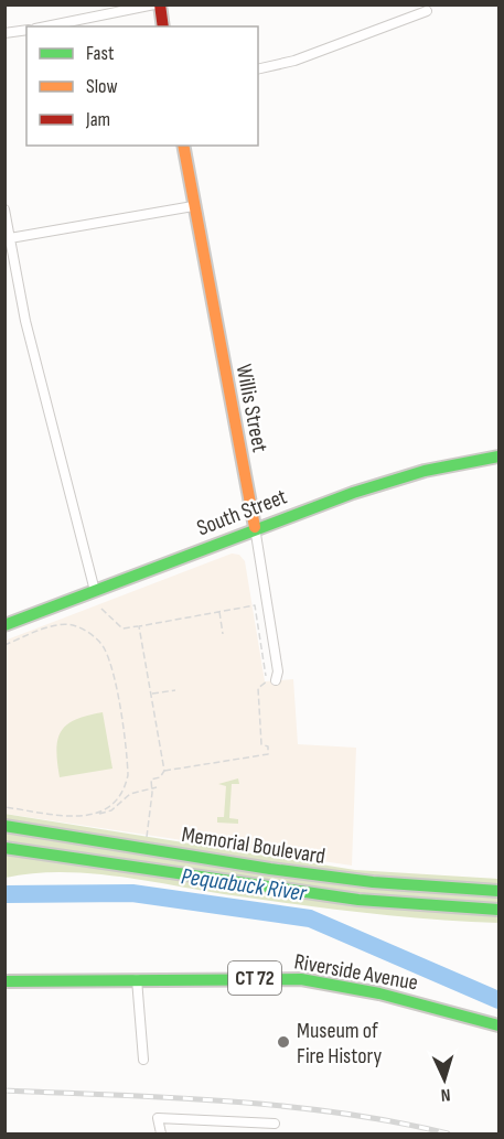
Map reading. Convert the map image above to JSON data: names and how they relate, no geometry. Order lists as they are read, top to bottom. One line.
{"streets":{"main road":["Willis Street","South Street","Memorial Boulevard","Riverside Avenue","CT 72"]},"crossings":[["Willis Street","South Street"]],"water":["Pequabuck River"],"places":["Museum of Fire History"],"legend":["Fast","Slow","Jam"],"north":"bottom"}
